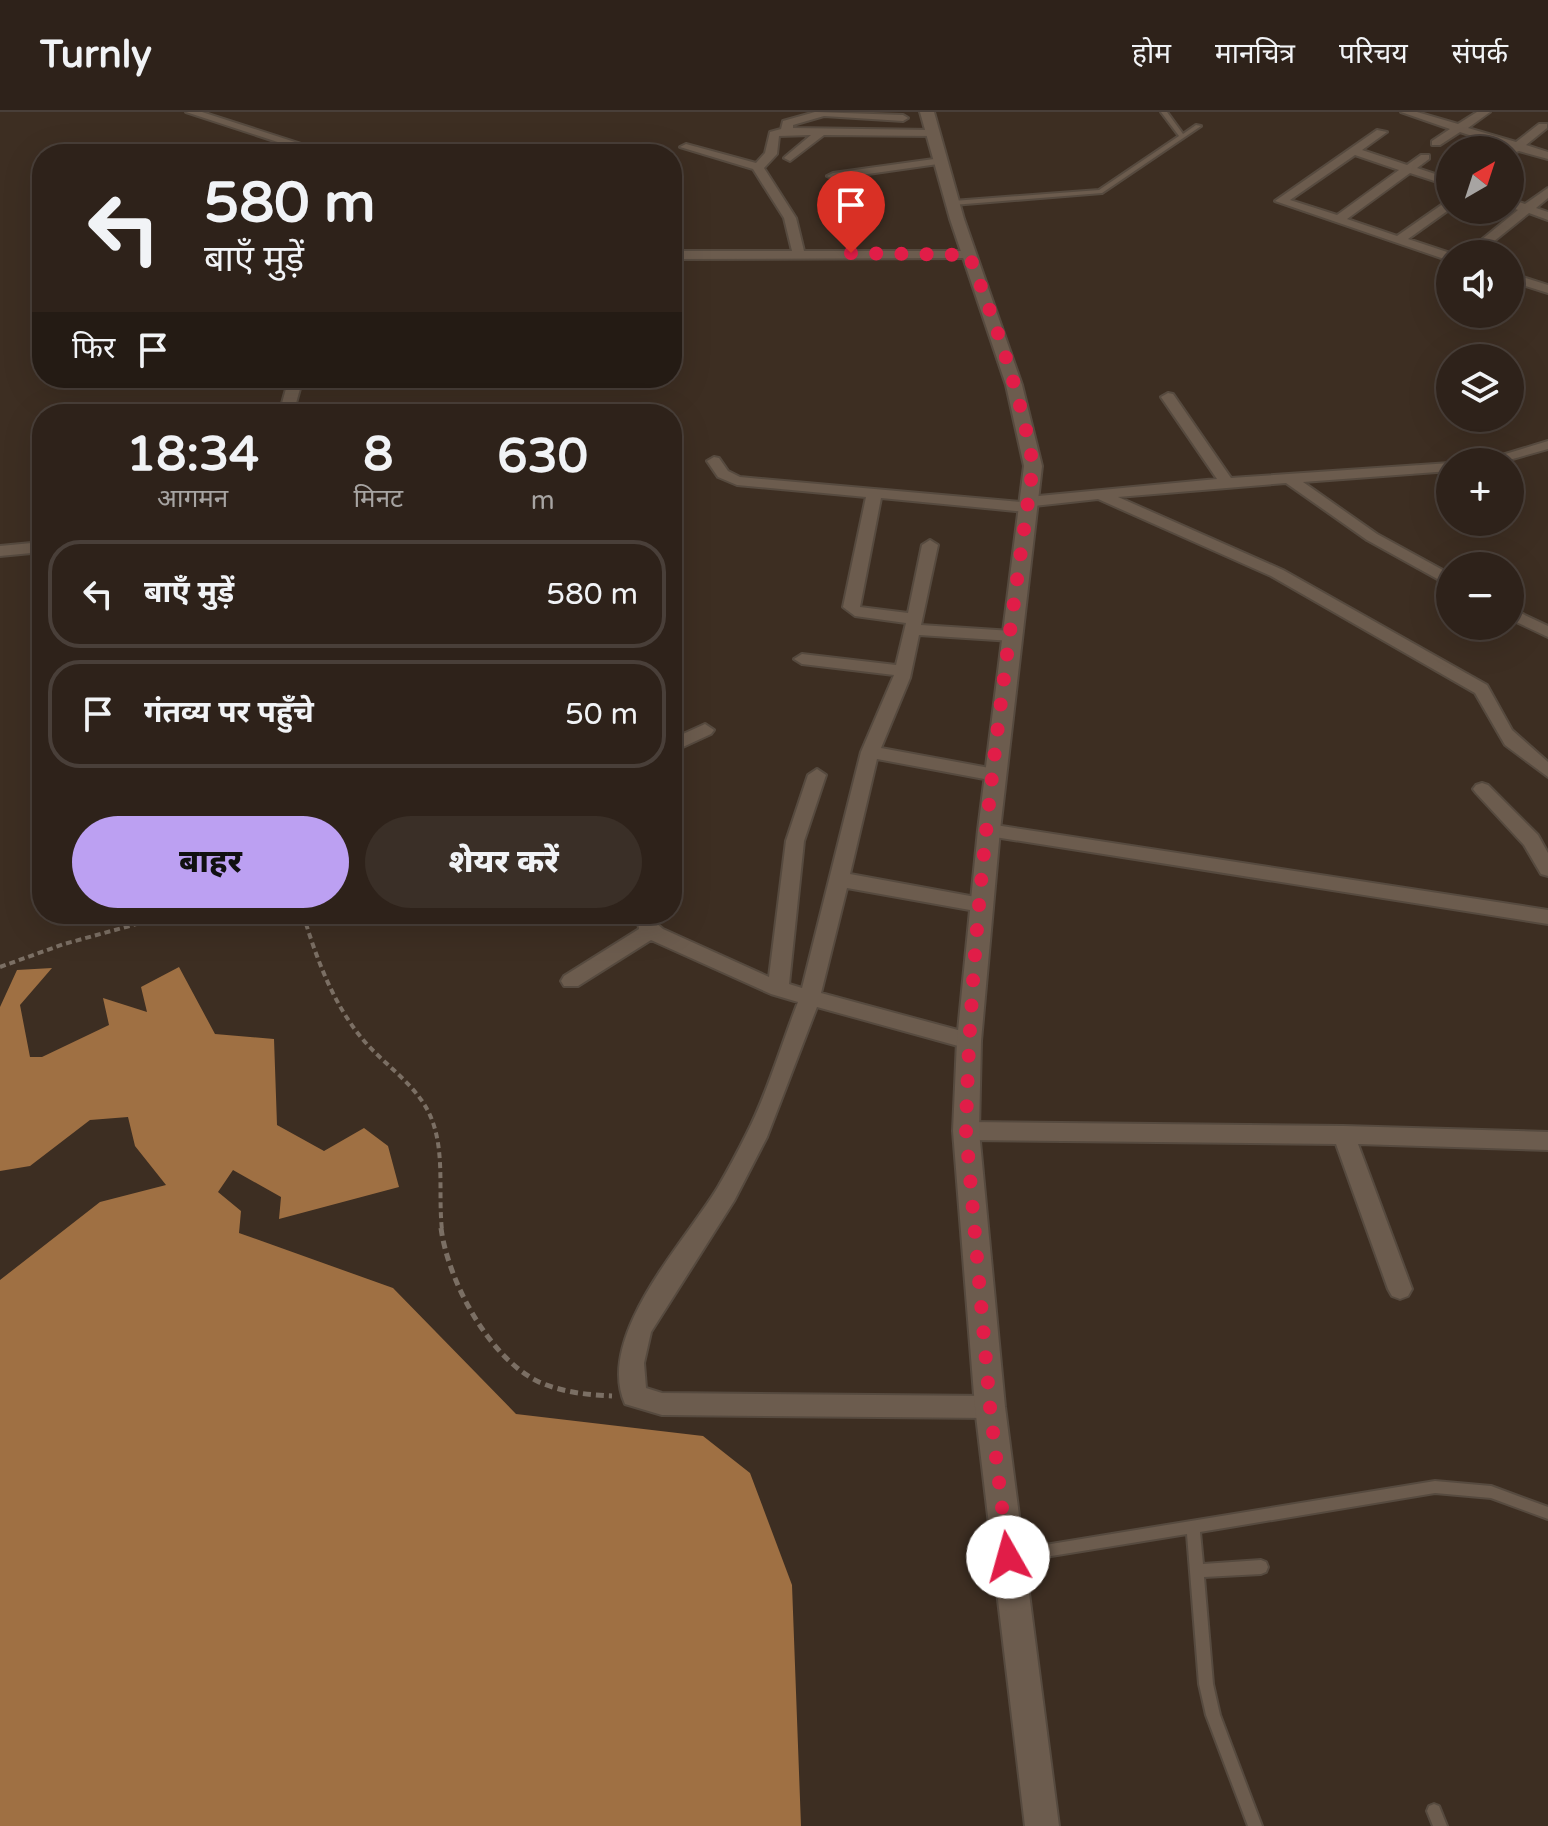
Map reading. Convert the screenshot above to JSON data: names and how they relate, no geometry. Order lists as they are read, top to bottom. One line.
{"north":"top right","page":{"header":"Turnly","nav":["होम","मानचित्र","परिचय","संपर्क"],"map_buttons":["+","−"],"turn":["580 m","बाएँ मुड़ें"],"then":"फिर","eta":["18:34","आगमन","8","मिनट","630","m"],"list":[{"name":"बाएँ मुड़ें","value":"580 m"},{"name":"गंतव्य पर पहुँचे","value":"50 m"}],"buttons":["बाहर","शेयर करें"]}}
